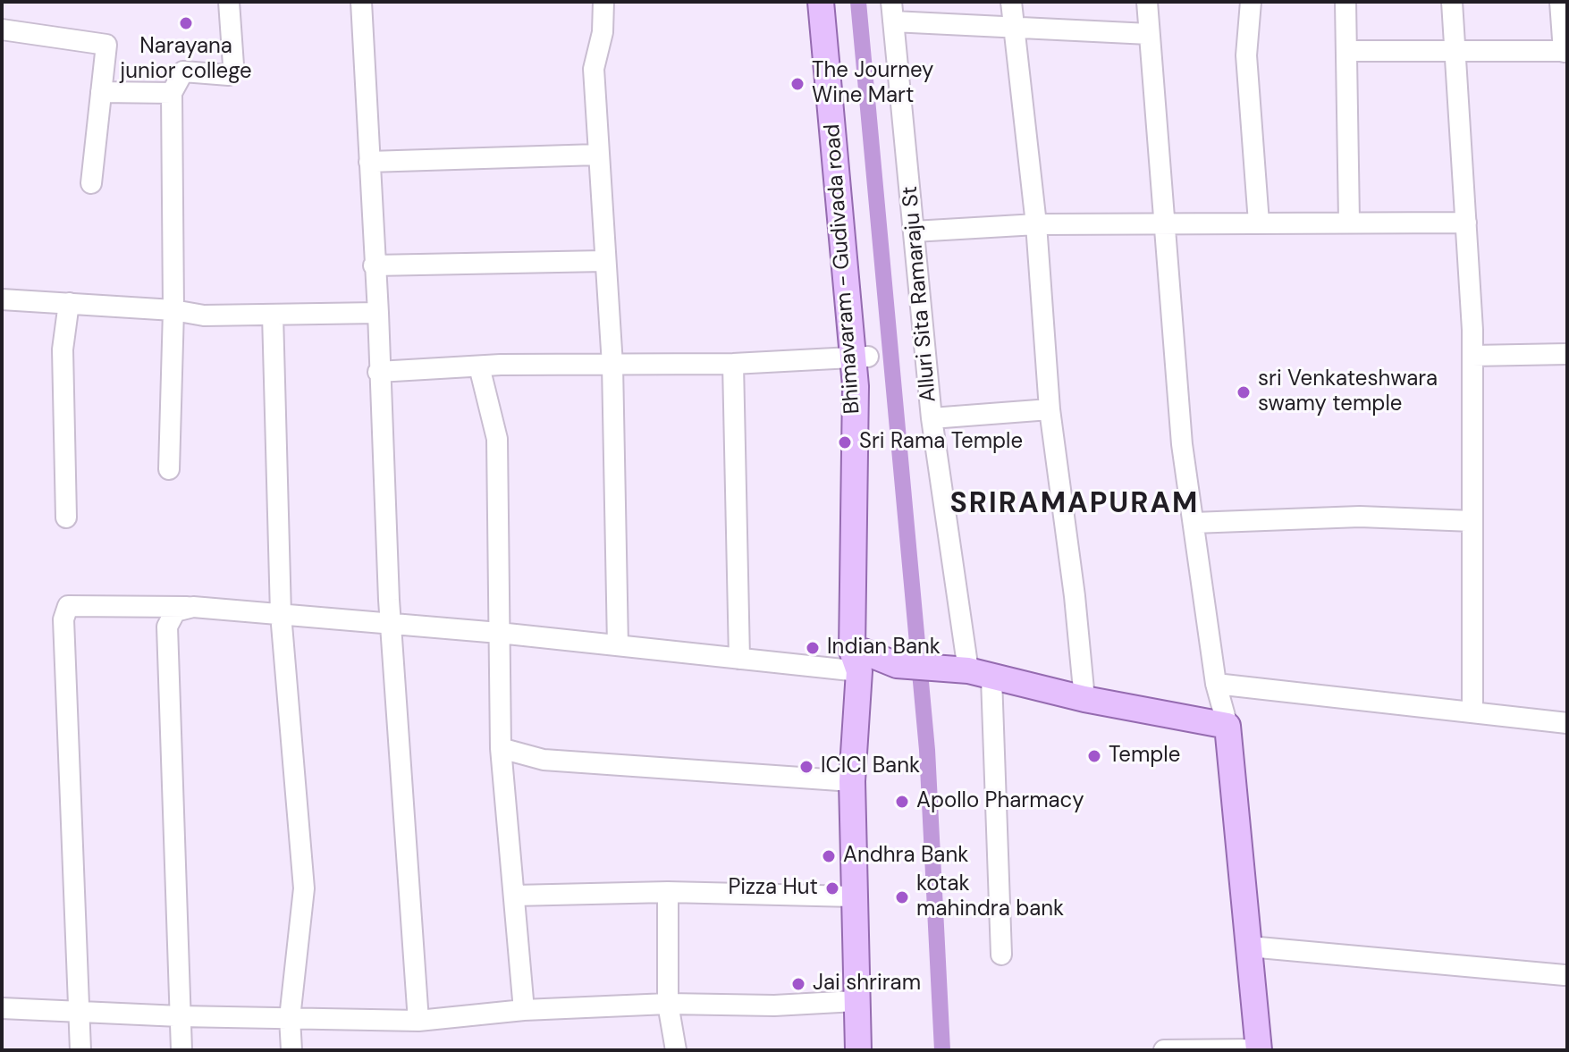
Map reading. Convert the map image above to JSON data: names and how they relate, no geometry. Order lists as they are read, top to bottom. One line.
{"streets":{"main road":["Bhimavaram - Gudivada road"],"street":["Alluri Sita Ramaraju St"]},"districts":["SRIRAMAPURAM"],"places":["Narayana junior college","The Journey Wine Mart","sri Venkateshwara swamy temple","Sri Rama Temple","Indian Bank","Temple","ICICI Bank","Apollo Pharmacy","Andhra Bank","Pizza Hut","kotak mahindra bank","Jai shriram"]}
